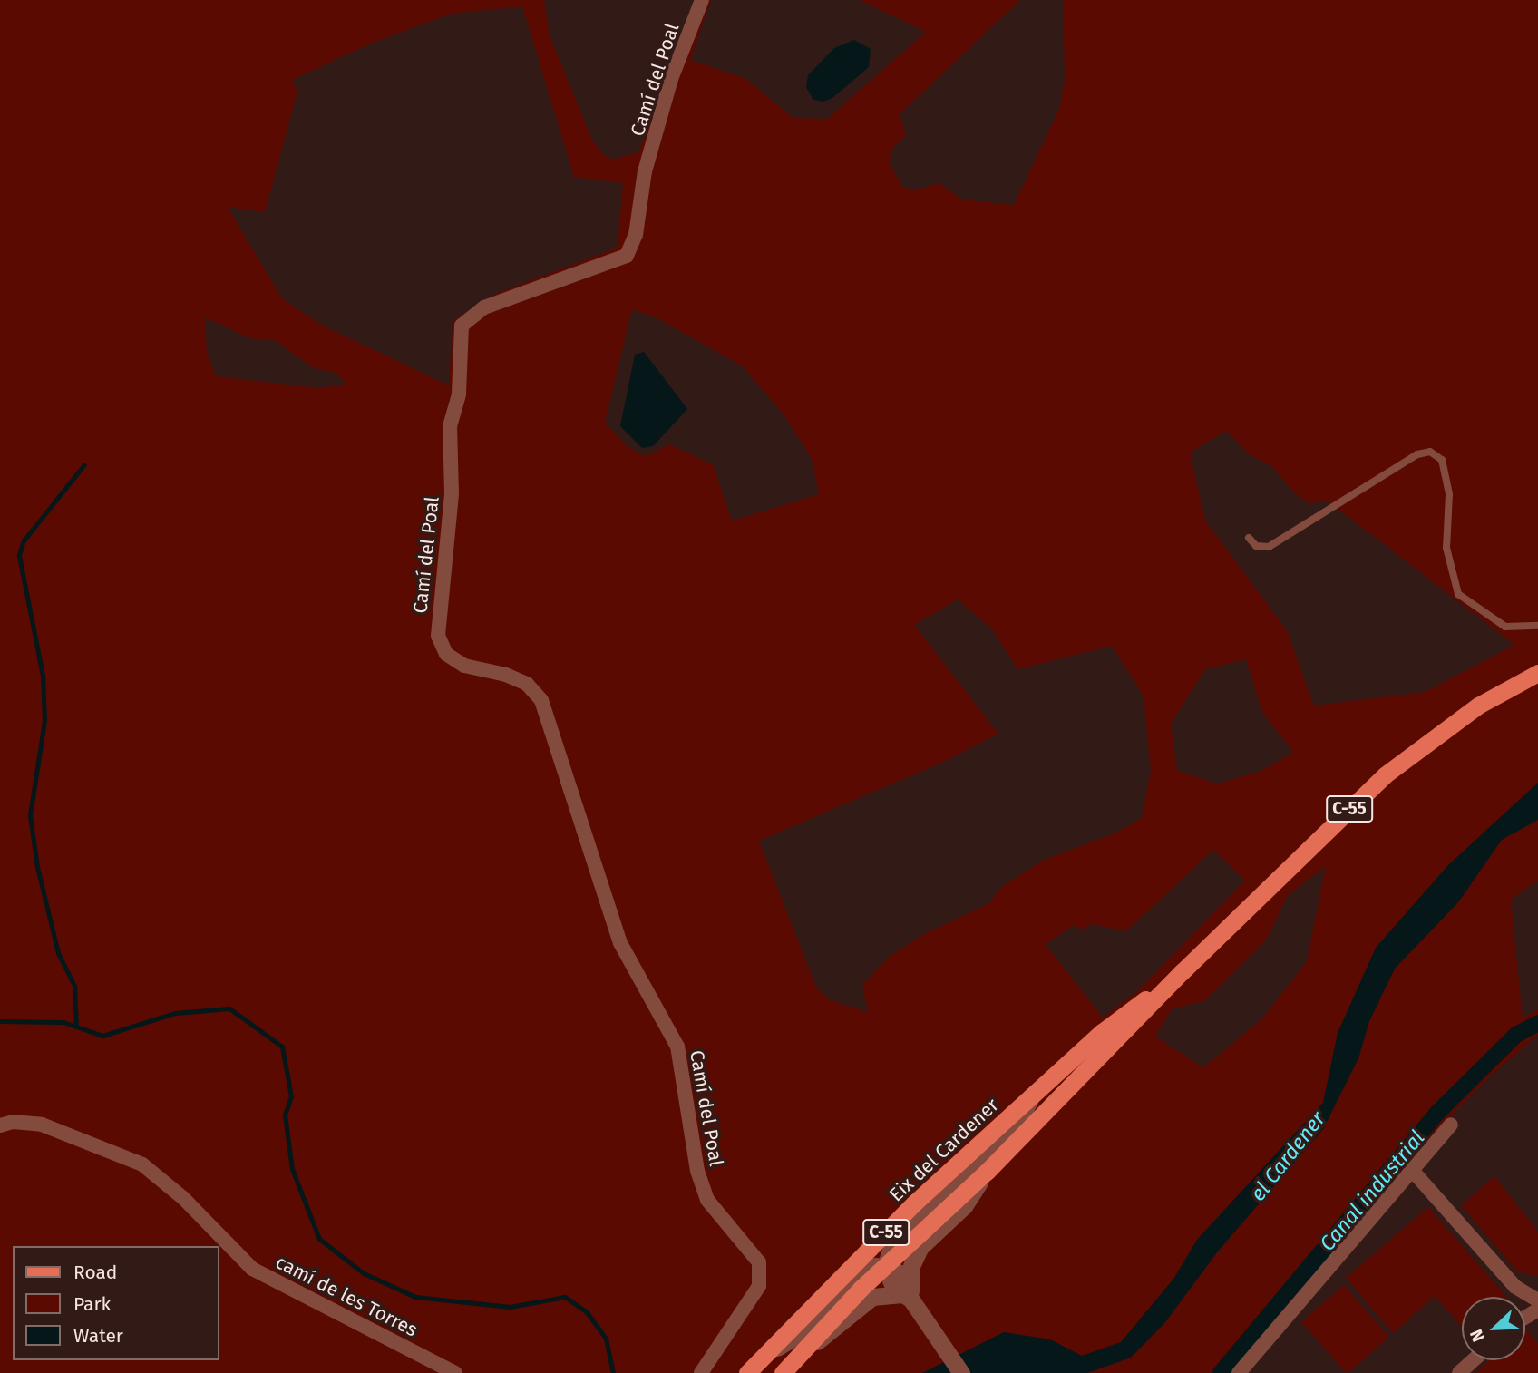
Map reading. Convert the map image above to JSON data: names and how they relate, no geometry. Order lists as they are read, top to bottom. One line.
{"streets":{"main road":["C-55","Eix del Cardener"],"street":["Camí del Poal","camí de les Torres"]},"crossings":[["C-55","Eix del Cardener"]],"water":["el Cardener","Canal industrial"],"legend":["Road","Park","Water"],"north":"bottom left"}
